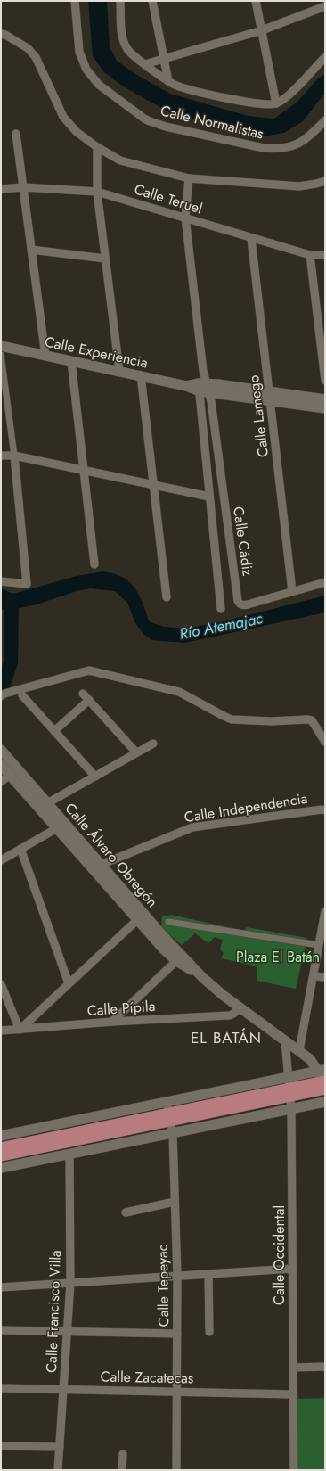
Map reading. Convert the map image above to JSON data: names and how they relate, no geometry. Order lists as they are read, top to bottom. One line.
{"streets":{"street":["Calle Normalistas","Calle Teruel","Calle Experiencia","Calle Lamego","Calle Cádiz","Calle Independencia","Calle Álvaro Obregón","Calle Pípila","Calle Occidental","Calle Tepeyac","Calle Francisco Villa","Calle Zacatecas"]},"crossings":[["Calle Teruel","Calle Lamego"],["Calle Experiencia","Calle Lamego"],["Calle Experiencia","Calle Cádiz"],["Calle Lamego","Calle Cádiz"],["Calle Independencia","Calle Álvaro Obregón"],["Calle Álvaro Obregón","Calle Pípila"],["Calle Álvaro Obregón","Calle Occidental"],["Calle Occidental","Calle Zacatecas"],["Calle Tepeyac","Calle Zacatecas"],["Calle Francisco Villa","Calle Zacatecas"]],"districts":["EL BATÁN"],"water":["Río Atemajac"],"parks":["Plaza El Batán"]}
